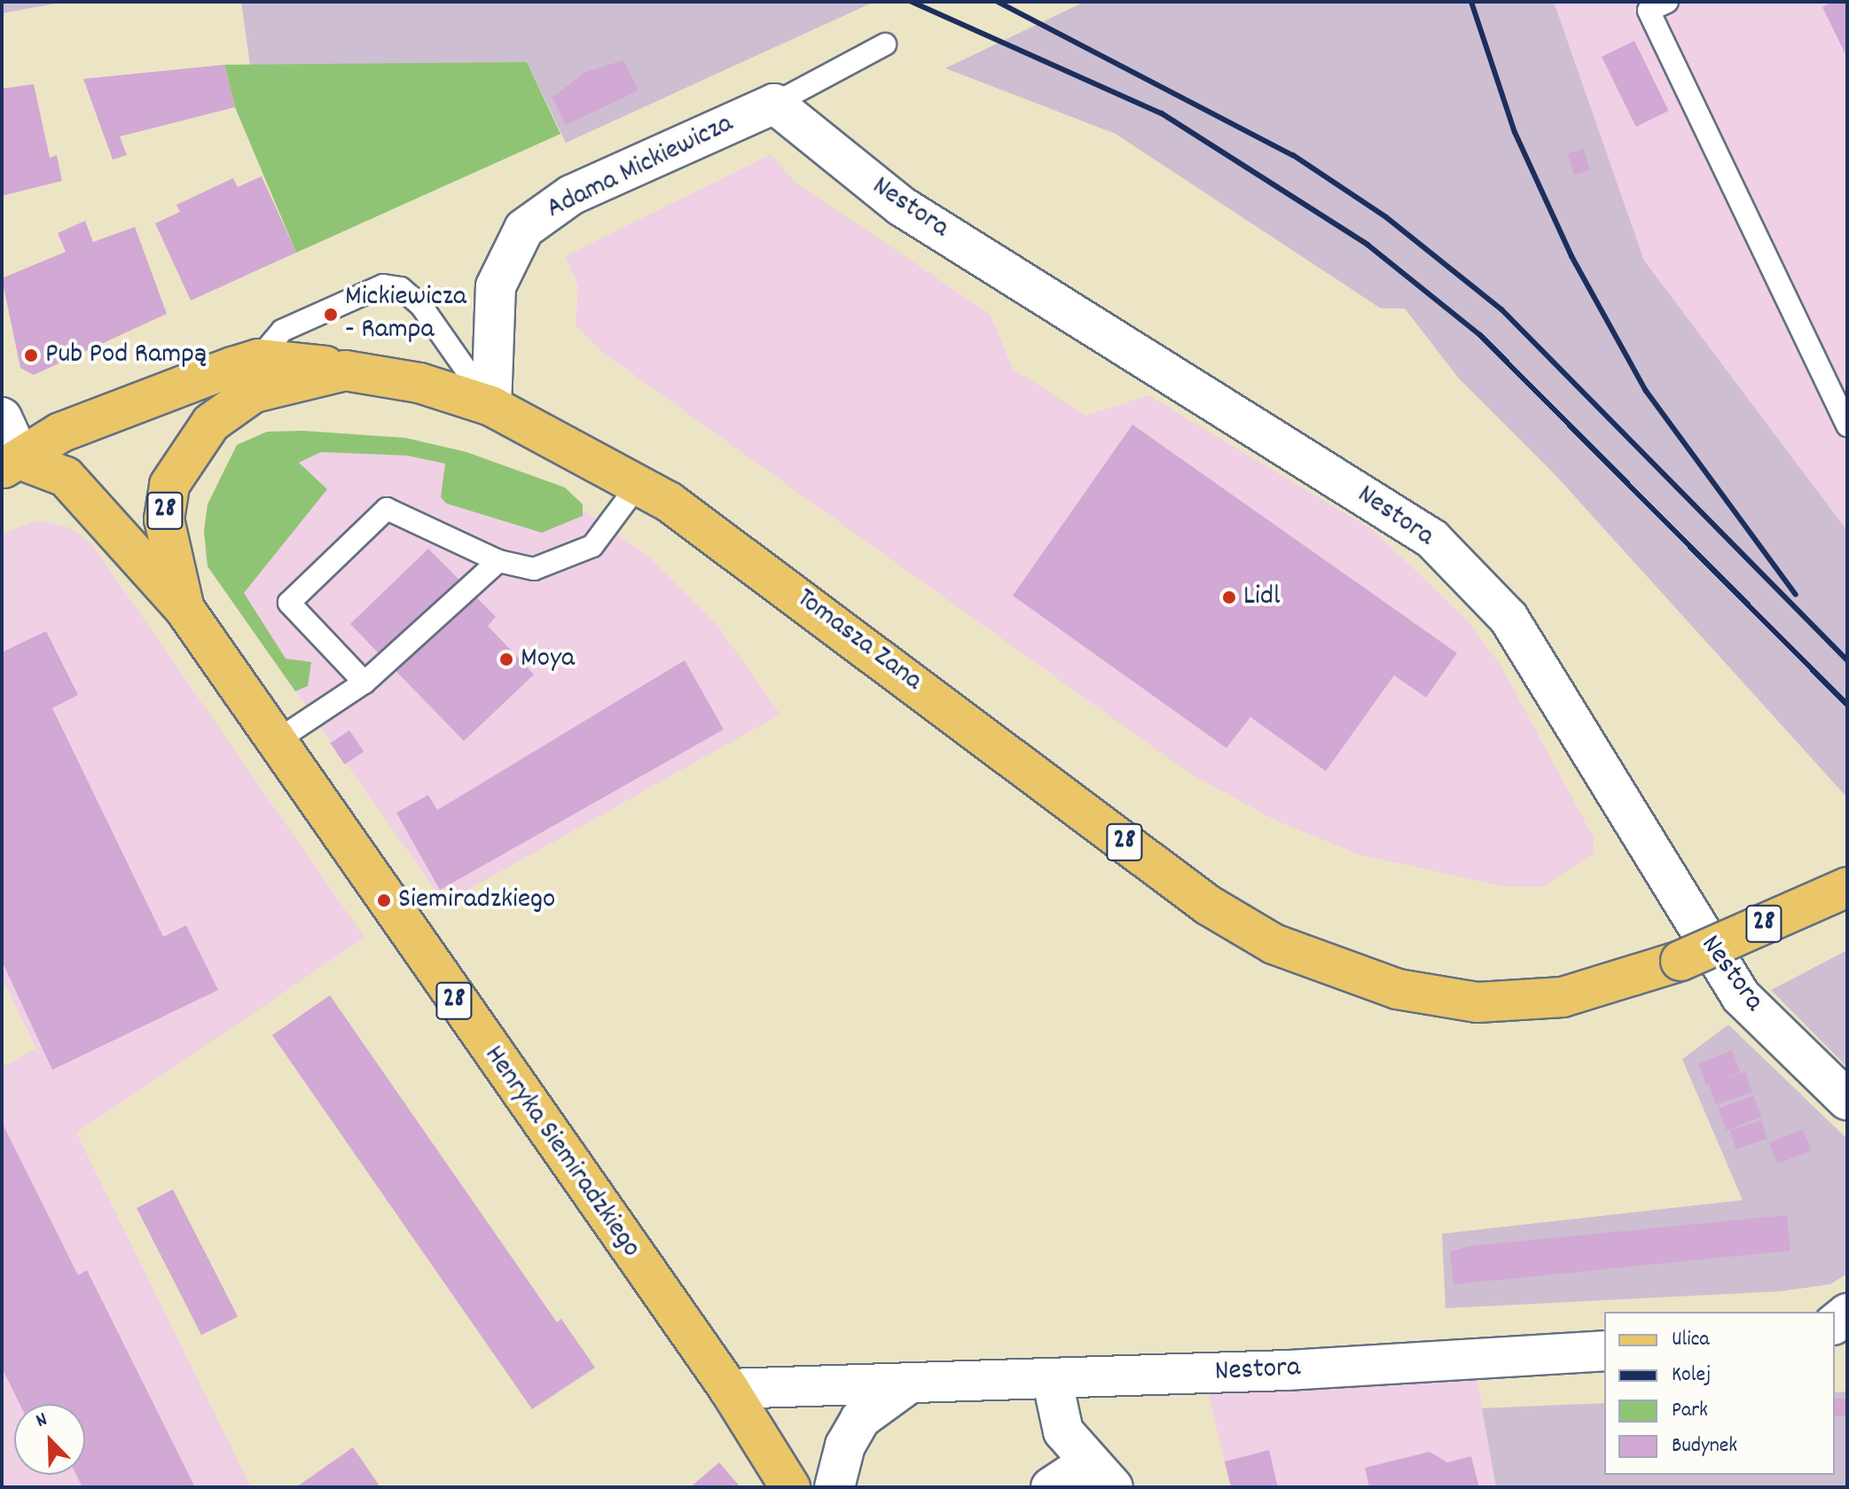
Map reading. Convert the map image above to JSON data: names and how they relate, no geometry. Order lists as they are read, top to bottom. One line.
{"streets":{"main road":["28","Tomasza Zana","Henryka Siemiradzkiego"],"street":["Adama Mickiewicza","Nestora"]},"crossings":[["Adama Mickiewicza","Nestora"],["Adama Mickiewicza","Tomasza Zana"],["Nestora","Henryka Siemiradzkiego"],["28","Tomasza Zana"],["Tomasza Zana","Henryka Siemiradzkiego"]],"places":["Mickiewicza - Rampa","Pub Pod Rampą","Lidl","Moya","Siemiradzkiego"],"legend":["Ulica","Kolej","Park","Budynek"],"north":"top left"}
